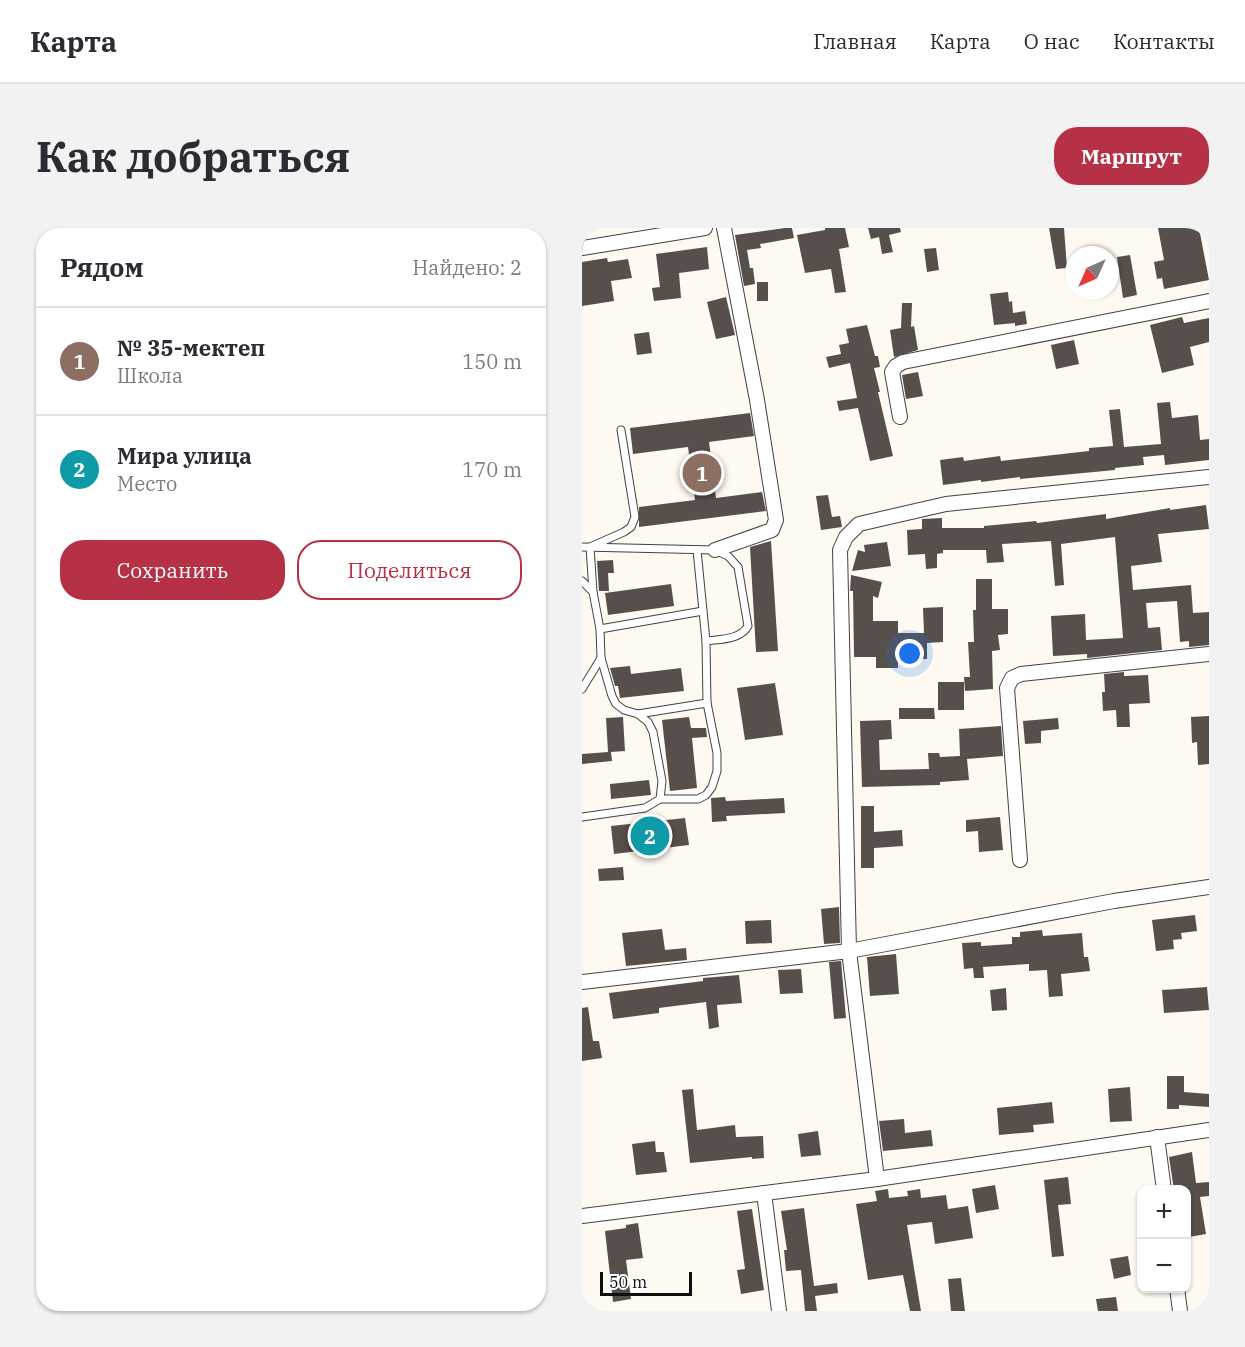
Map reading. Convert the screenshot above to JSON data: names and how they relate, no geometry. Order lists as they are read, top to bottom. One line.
{"scale_bar":"50 m","north":"bottom left","page":{"header":"Карта","nav":["Главная","Карта","О нас","Контакты"],"buttons":["Маршрут",["Сохранить","Поделиться"]],"title":"Как добраться","heading":["Рядом","Найдено: 2"],"list":[{"mark":"1","name":"№ 35-мектеп","note":"Школа","value":"150 m"},{"mark":"2","name":"Мира улица","note":"Место","value":"170 m"}],"pins":["1","2"],"map_buttons":["+","−"],"scale":"50 m"}}
